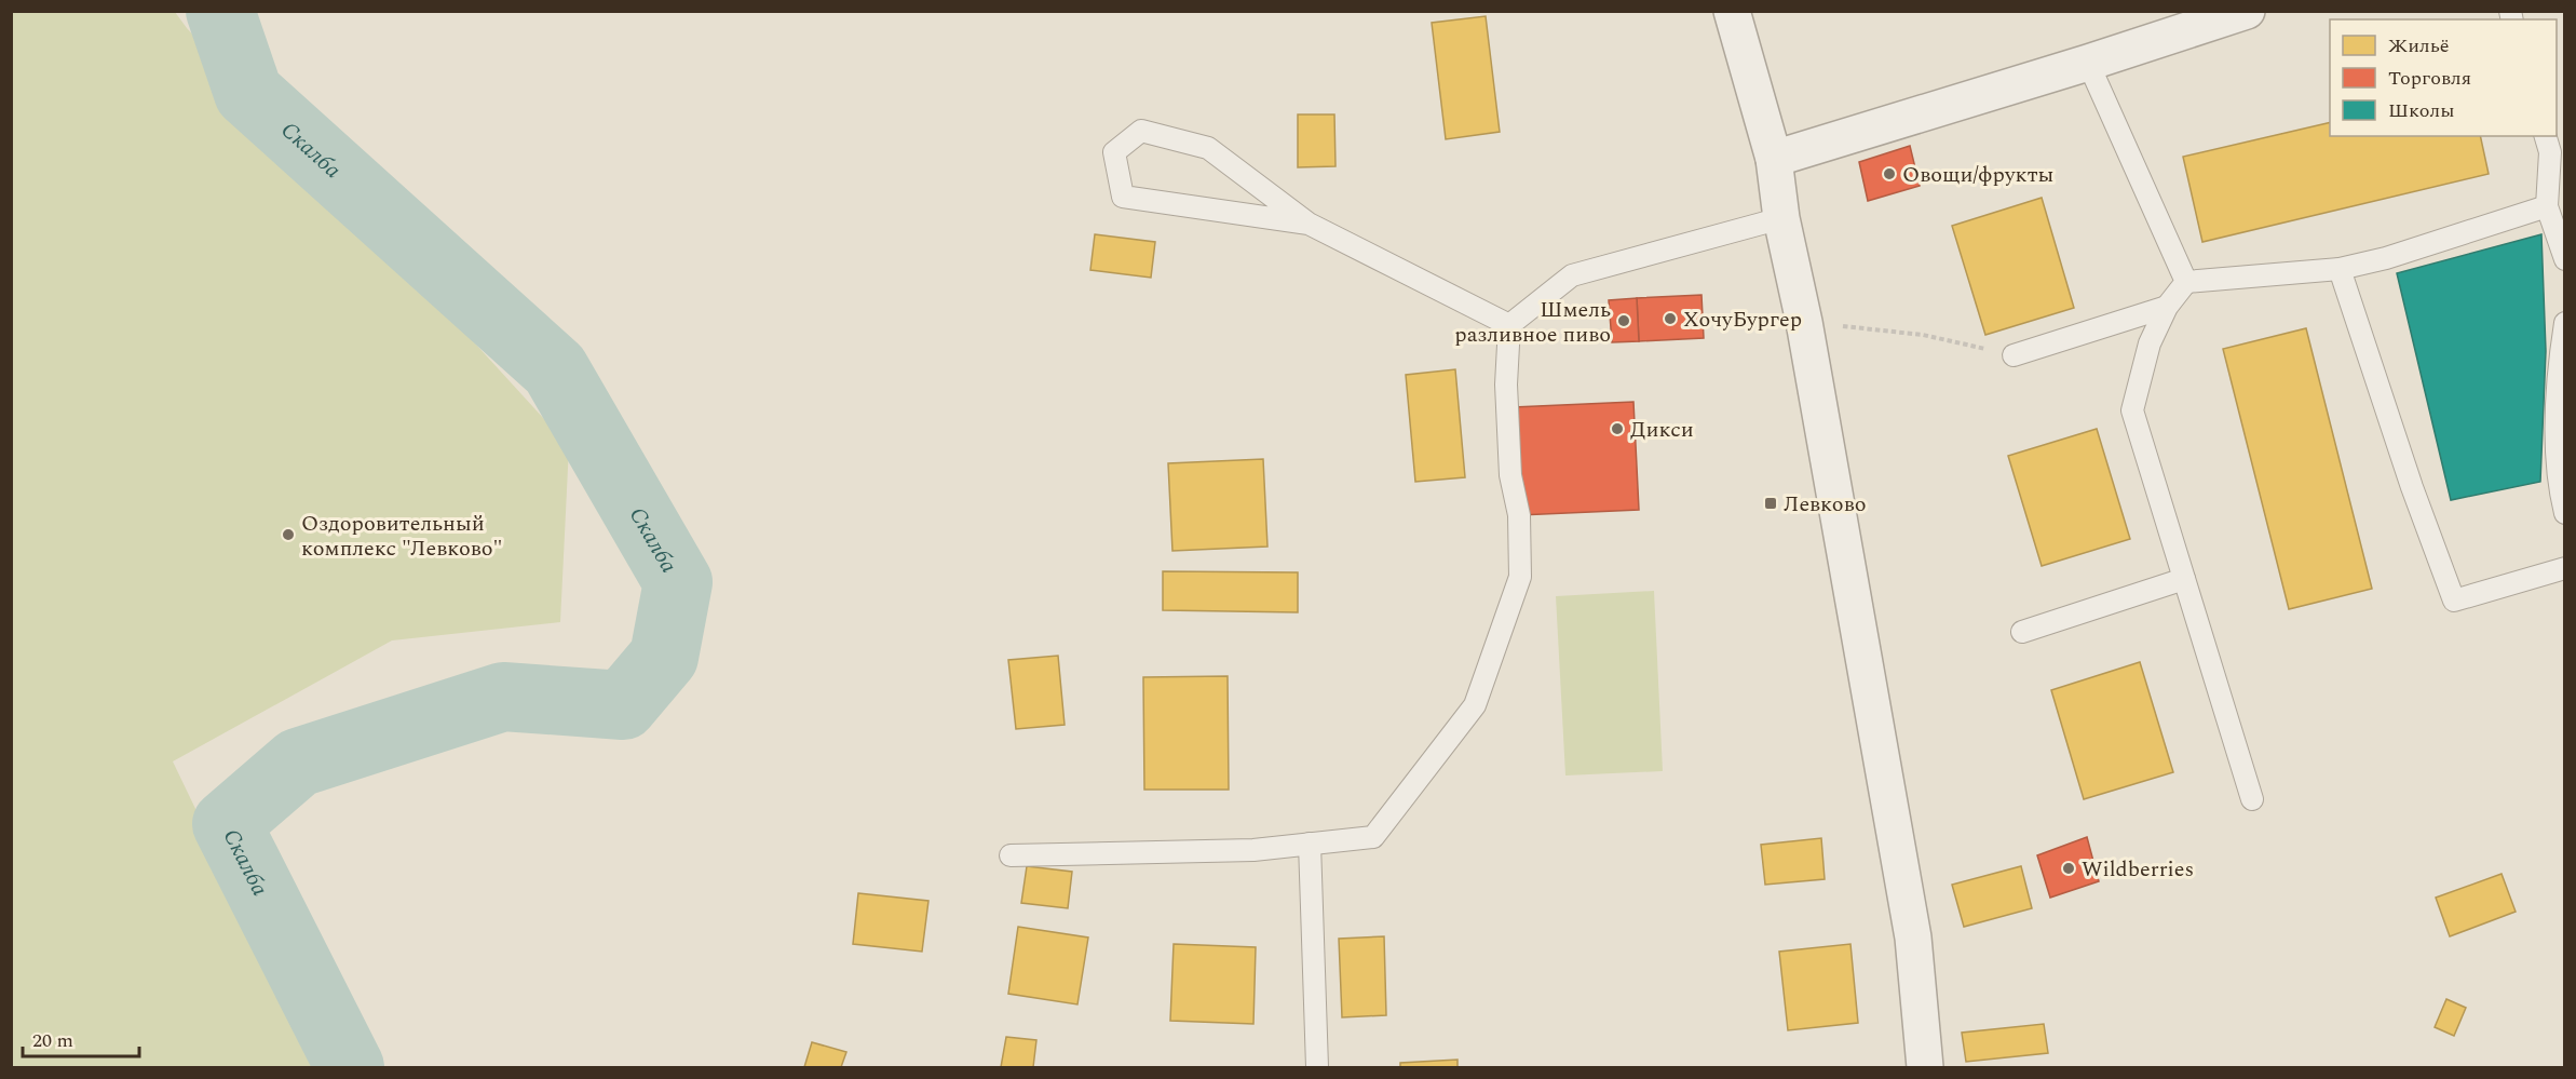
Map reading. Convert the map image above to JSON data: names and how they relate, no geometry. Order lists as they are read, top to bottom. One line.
{"water":["Скалба"],"places":{"other":["Овощи/фрукты","ХочуБургер","Шмель разливное пиво","Дикси","Оздоровительный комплекс \"Левково\"","Wildberries"],"transit":["Левково"]},"legend":["Жильё","Торговля","Школы"],"scale_bar":"20 m"}
